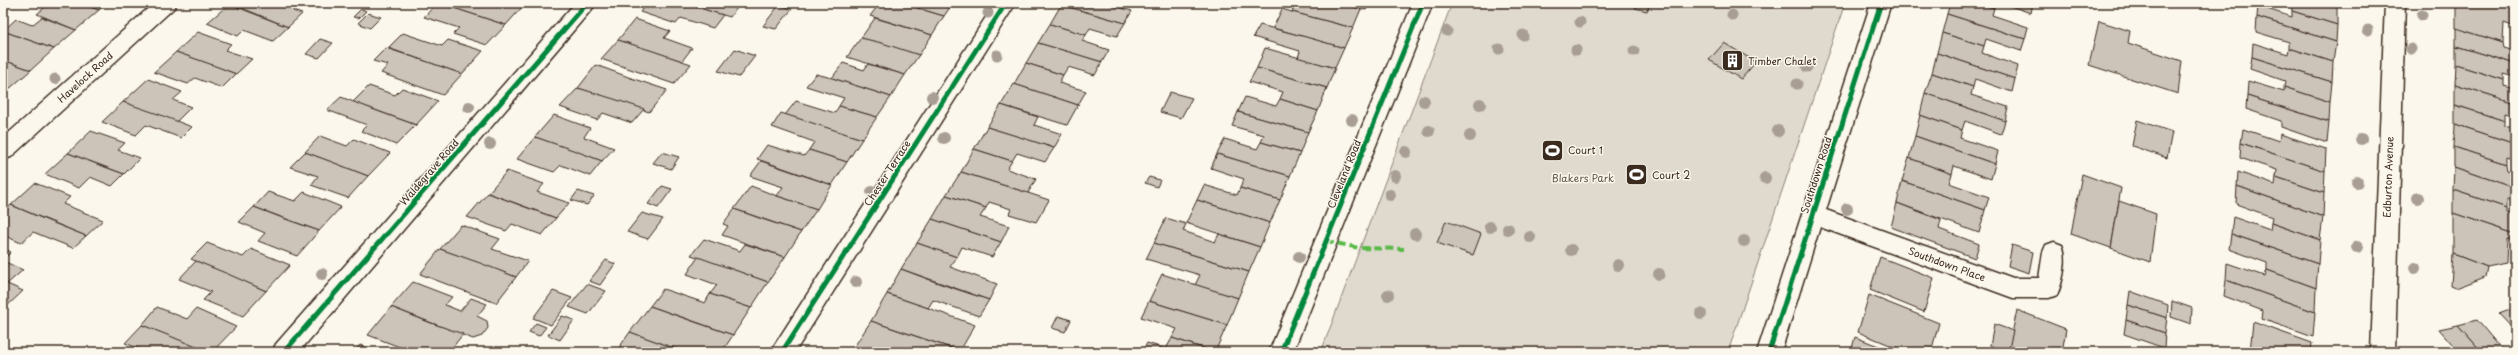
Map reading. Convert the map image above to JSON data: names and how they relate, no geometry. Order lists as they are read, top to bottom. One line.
{"streets":{"street":["Havelock Road","Waldegrave Road","Chester Terrace","Cleveland Road","Southdown Road","Edburton Avenue","Southdown Place"]},"crossings":[["Southdown Road","Southdown Place"]],"parks":["Blakers Park"],"places":{"building":["Timber Chalet"],"sports":["Court 1","Court 2"]}}
